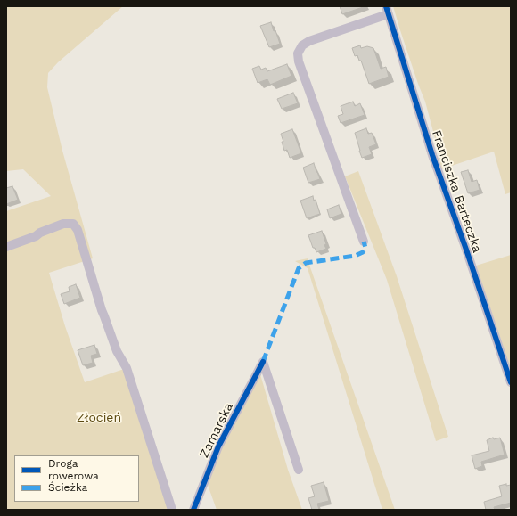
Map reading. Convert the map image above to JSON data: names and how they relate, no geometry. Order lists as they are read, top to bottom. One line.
{"streets":{"street":["Franciszka Barteczka","Zamarska"]},"parks":["Złocień"],"legend":["Droga rowerowa","Ścieżka"]}
